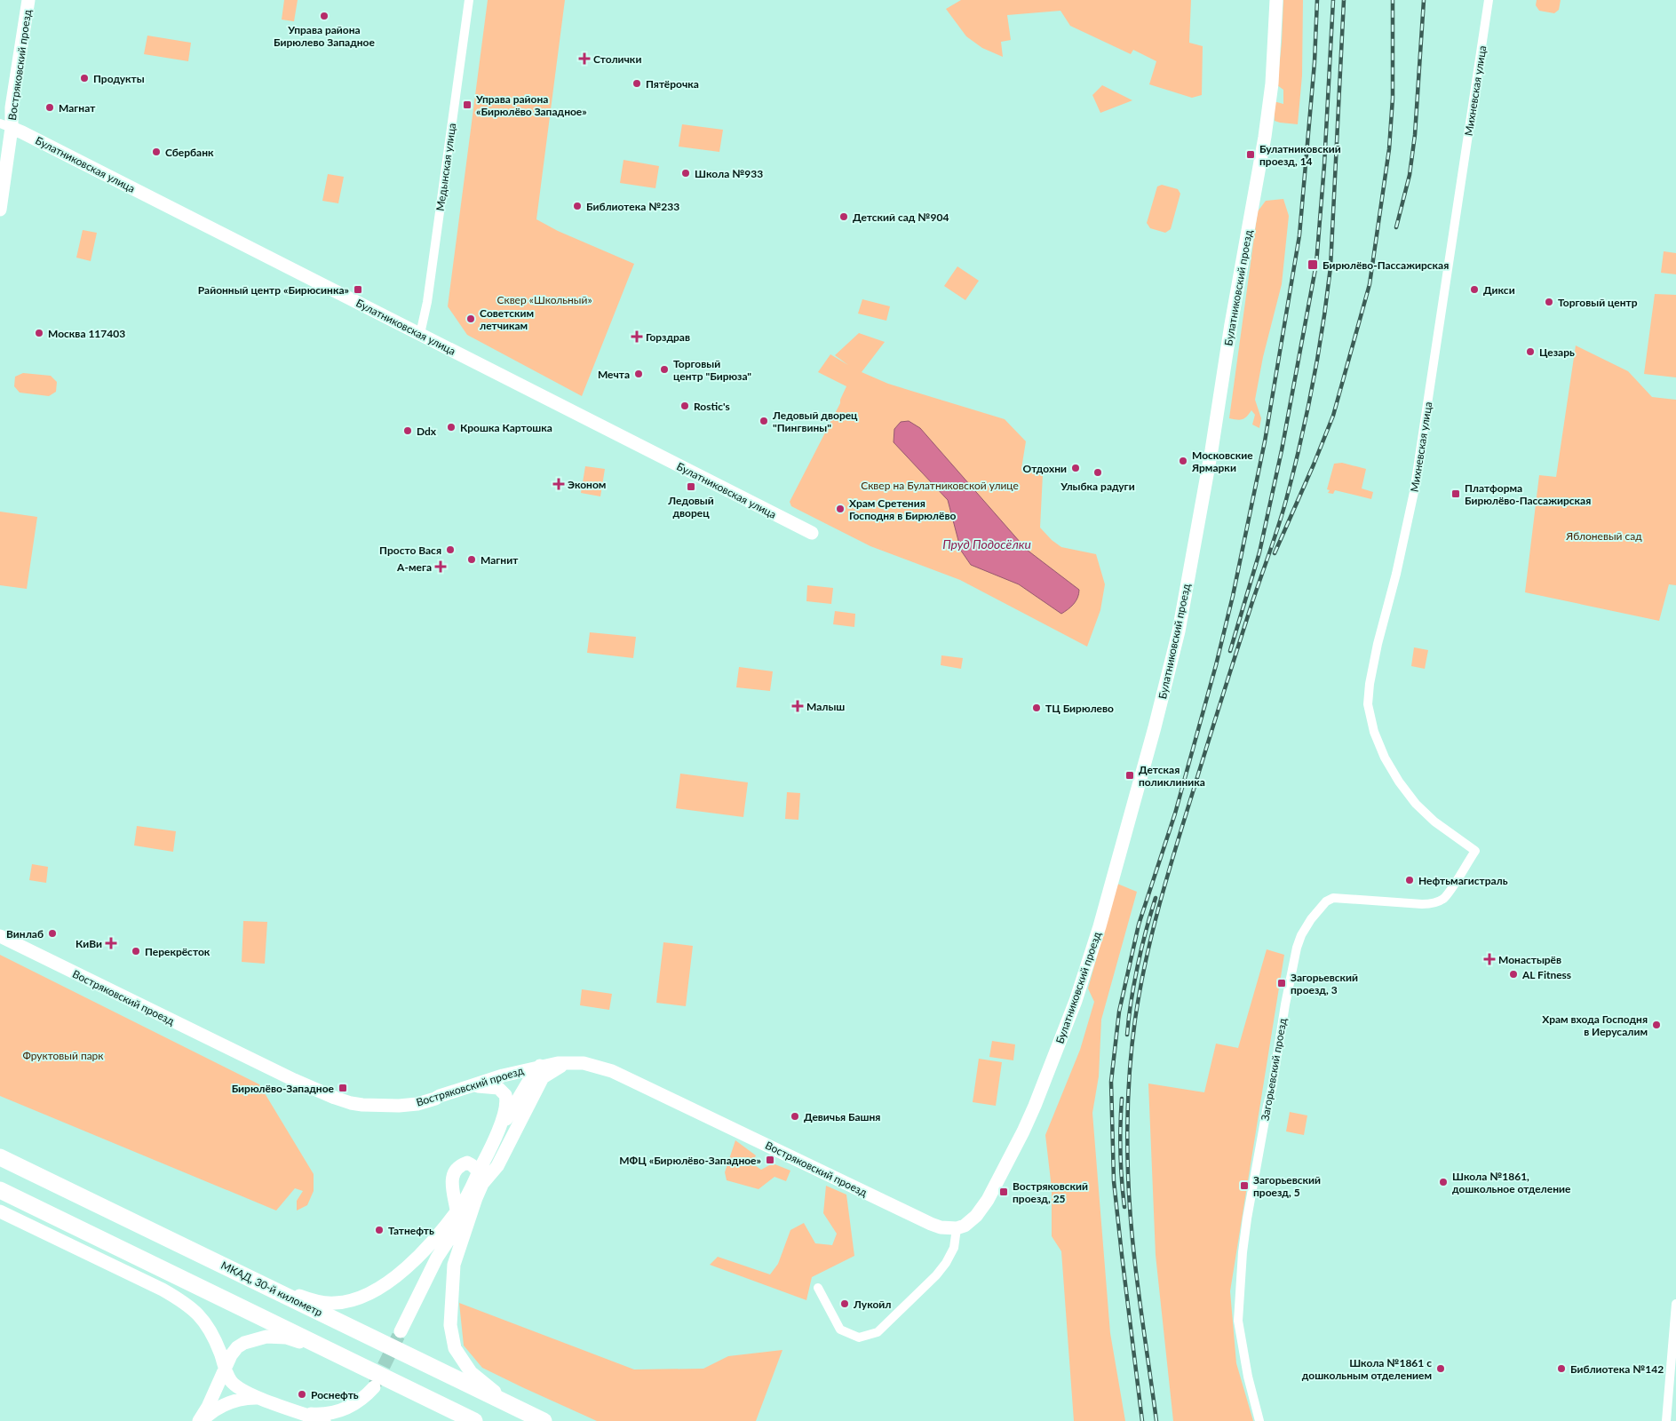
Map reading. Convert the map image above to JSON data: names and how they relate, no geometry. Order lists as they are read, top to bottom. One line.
{"streets":{"highway":["МКАД, 30-й километр"],"street":["Востряковский проезд","Михневская улица","Булатниковская улица","Медынская улица","Булатниковский проезд","Загорьевский проезд"]},"crossings":[["Востряковский проезд","Булатниковская улица"],["Востряковский проезд","Булатниковский проезд"],["Михневская улица","Загорьевский проезд"],["Булатниковская улица","Медынская улица"]],"water":["Пруд Подосёлки"],"parks":["Сквер «Школьный»","Сквер на Булатниковской улице","Яблоневый сад","Фруктовый парк"],"places":{"other":["Управа района Бирюлево Западное","Продукты","Пятёрочка","Магнат","Сбербанк","Школа №933","Библиотека №233","Детский сад №904","Дикси","Торговый центр","Cоветским летчикам","Москва 117403","Цезарь","Торговый центр \"Бирюза\"","Мечта","Rostic's","Ледовый дворец \"Пингвины\"","Крошка Картошка","Ddx","Московские Ярмарки","Отдохни","Улыбка радуги","Храм Сретения Господня в Бирюлёво","Просто Вася","Магнит","ТЦ Бирюлево","Нефтьмагистраль","Винлаб","Перекрёсток","AL Fitness","Храм входа Господня в Иерусалим","Девичья Башня","Школа №1861, дошкольное отделение","Татнефть","Лукойл","Школа №1861 с дошкольным отделением","Библиотека №142","Роснефть"],"health":["Столички","Горздрав","Эконом","А-мега","Малыш","КиВи","Монастырёв"],"transit":["Управа района «Бирюлёво Западное»","Булатниковский проезд, 14","Бирюлёво-Пассажирская","Районный центр «Бирюсинка»","Ледовый дворец","Платформа Бирюлёво-Пассажирская","Детская поликлиника","Загорьевский проезд, 3","Бирюлёво-Западное","МФЦ «Бирюлёво-Западное»","Загорьевский проезд, 5","Востряковский проезд, 25"]}}
